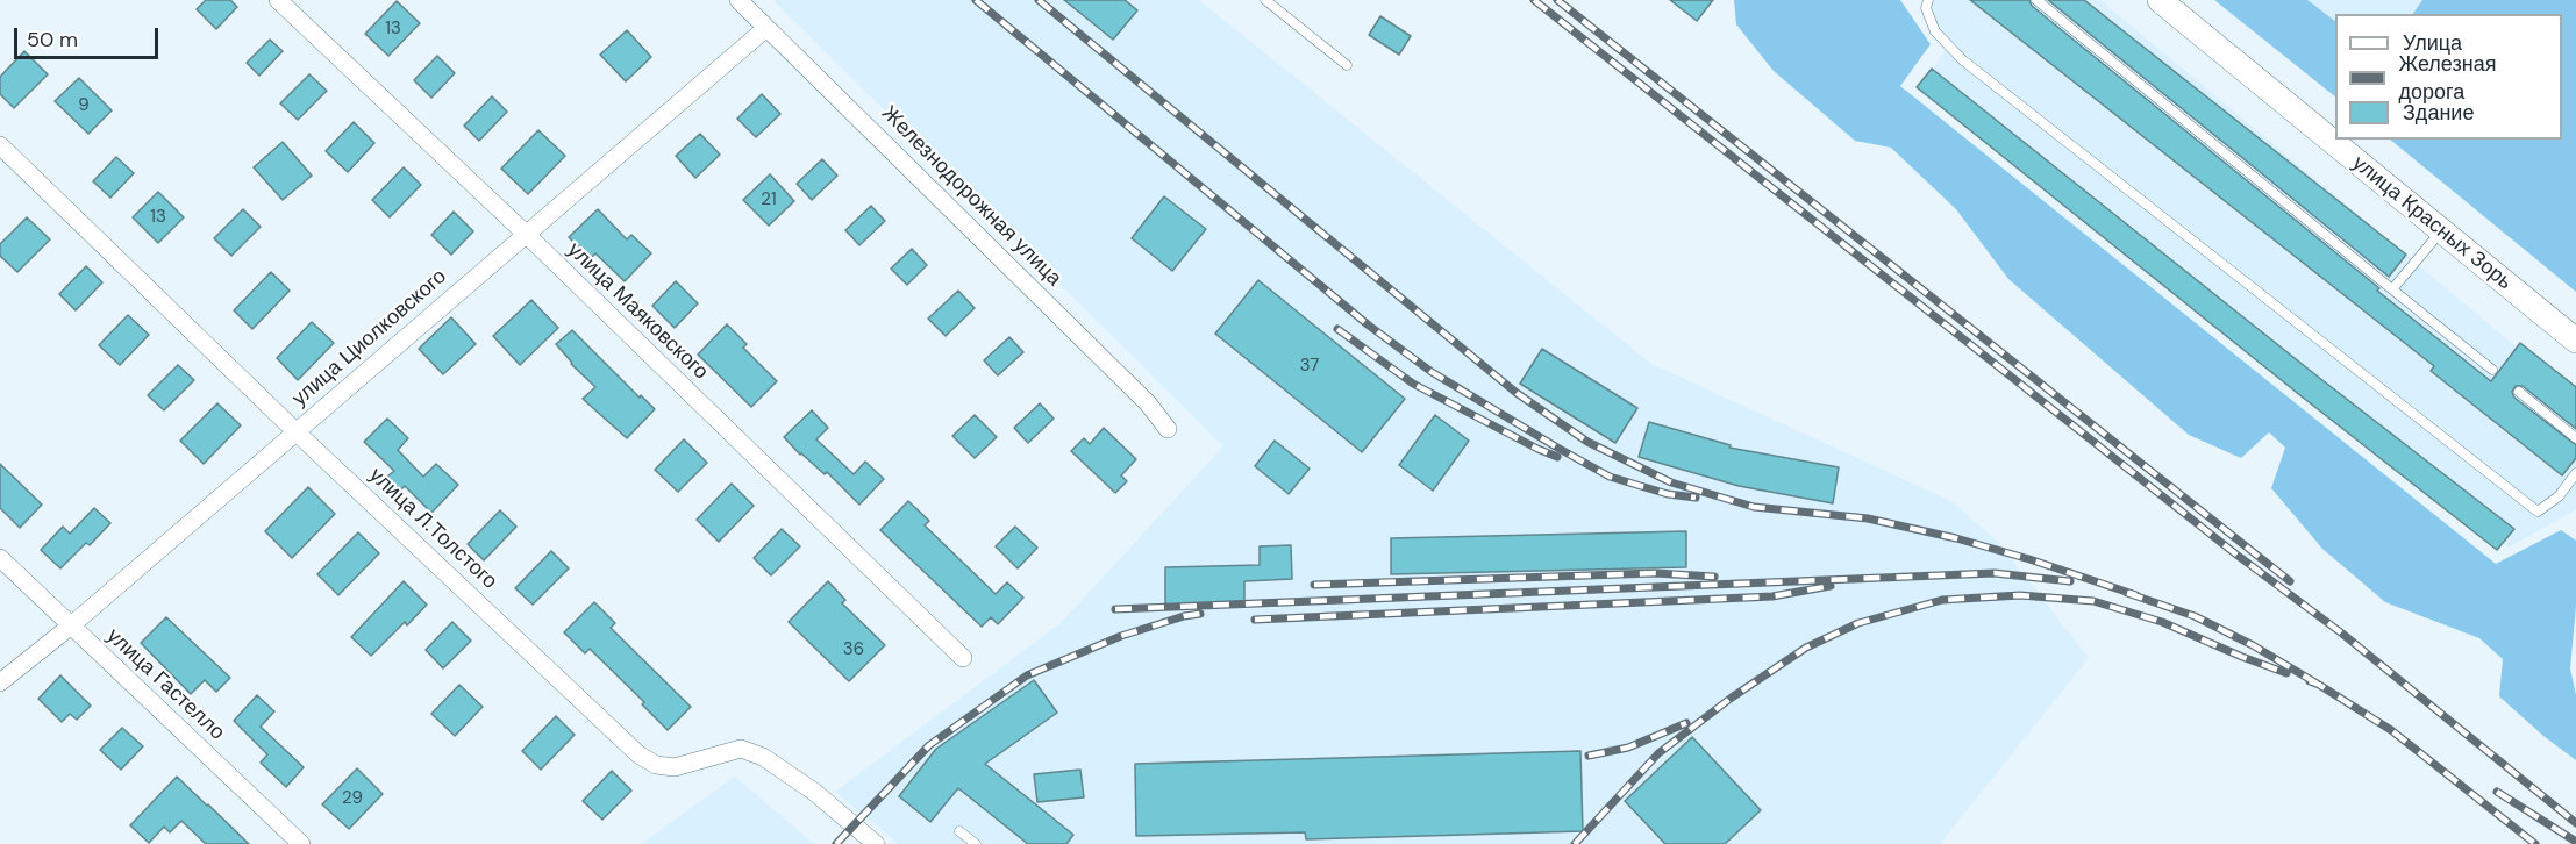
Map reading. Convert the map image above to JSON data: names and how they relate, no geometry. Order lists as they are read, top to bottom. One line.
{"streets":{"street":["Железнодорожная улица","улица Красных Зорь","улица Маяковского","улица Циолковского","улица Л.Толстого","улица Гастелло"]},"crossings":[["Железнодорожная улица","улица Циолковского"],["улица Маяковского","улица Циолковского"],["улица Циолковского","улица Л.Толстого"],["улица Циолковского","улица Гастелло"]],"house_numbers":["13","9","21","13","37","36","29"],"legend":["Улица","Железная дорога","Здание"],"scale_bar":"50 m"}
